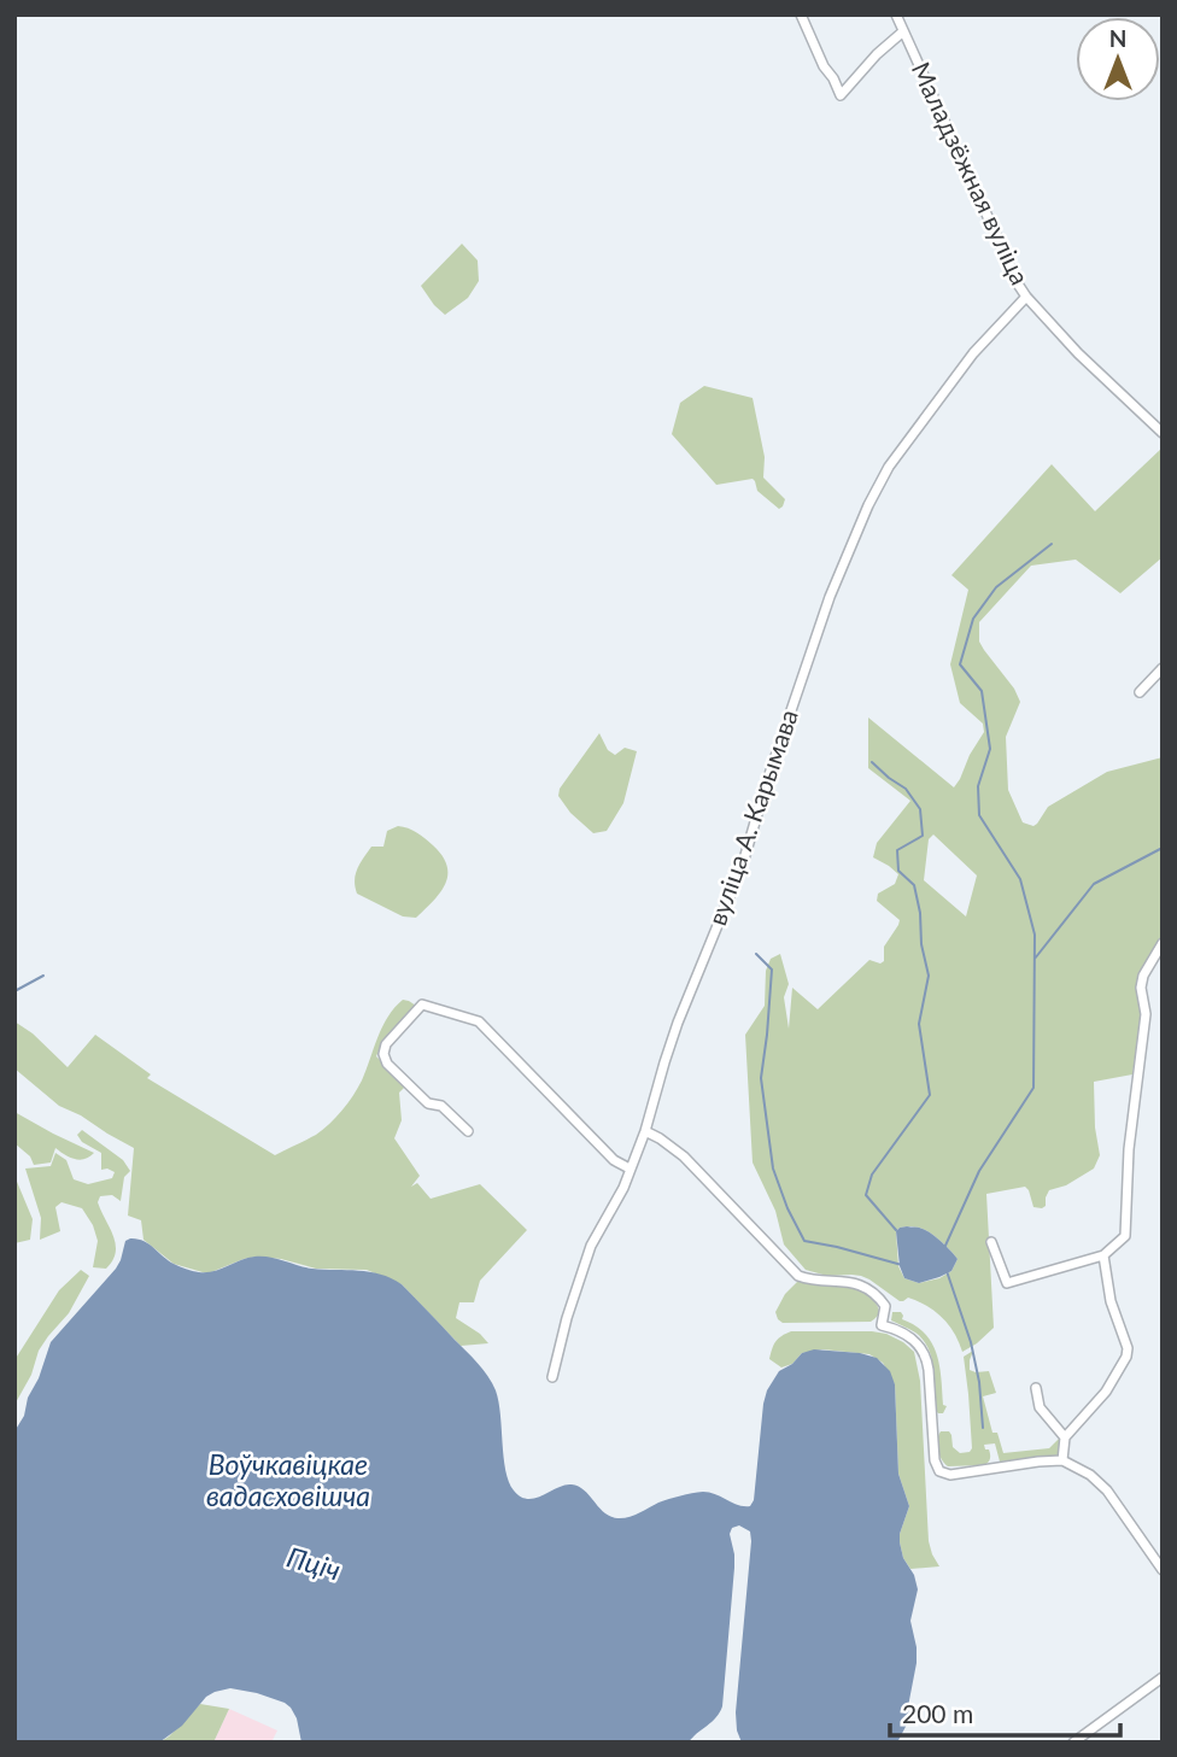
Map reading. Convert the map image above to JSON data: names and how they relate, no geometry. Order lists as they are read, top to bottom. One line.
{"streets":{"street":["Маладзёжная вуліца","вуліца А. Карымава"]},"crossings":[["Маладзёжная вуліца","вуліца А. Карымава"]],"water":["Воўчкавіцкае вадасховішча","Пціч"],"scale_bar":"200 m","north":"top"}
